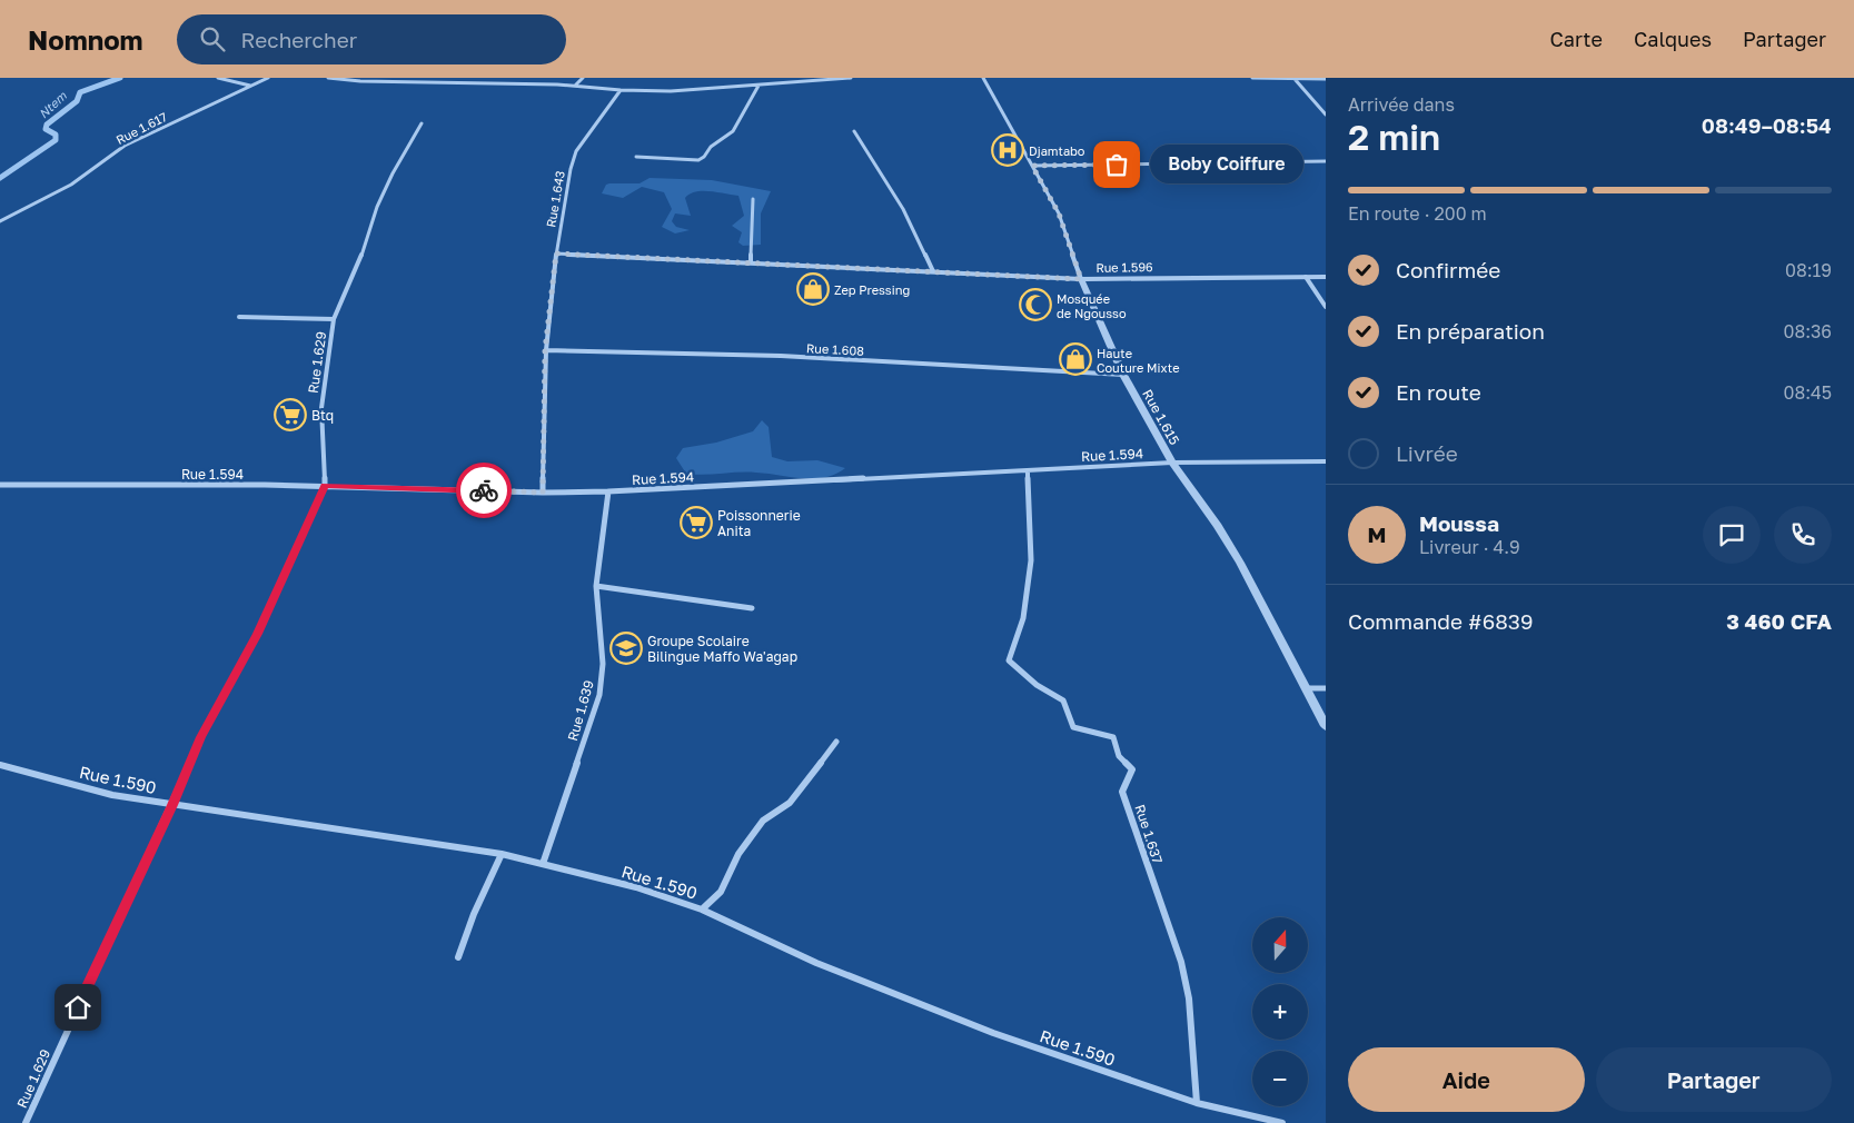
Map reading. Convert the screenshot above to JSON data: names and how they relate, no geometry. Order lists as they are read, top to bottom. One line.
{"streets":{"street":["Rue 1.617","Rue 1.643","Rue 1.596","Rue 1.608","Rue 1.629","Rue 1.615","Rue 1.594","Rue 1.639","Rue 1.590","Rue 1.637"]},"crossings":[["Rue 1.643","Rue 1.596"],["Rue 1.643","Rue 1.608"],["Rue 1.643","Rue 1.594"],["Rue 1.596","Rue 1.615"],["Rue 1.608","Rue 1.615"],["Rue 1.629","Rue 1.594"],["Rue 1.629","Rue 1.590"],["Rue 1.615","Rue 1.594"],["Rue 1.594","Rue 1.639"],["Rue 1.594","Rue 1.637"],["Rue 1.639","Rue 1.590"],["Rue 1.590","Rue 1.637"]],"water":["Ntem"],"places":{"hospital":["Djamtabo"],"other":["Boby Coiffure"],"shop":["Zep Pressing","Haute Couture Mixte"],"mosque":["Mosquée de Ngousso"],"supermarket":["Btq","Poissonnerie Anita"],"school or university":["Groupe Scolaire Bilingue Maffo Wa'agap"]},"north":"top","page":{"header":"Nomnom","search":"Rechercher","nav":["Carte","Calques","Partager"],"heading":["2 min","Arrivée dans","08:49–08:54"],"panel":["Moussa","Livreur · 4.9","Commande #6839","3 460 CFA"],"bubble":"Boby Coiffure","bar":"En route · 200 m","list":[["Confirmée","08:19"],["En préparation","08:36"],["En route","08:45"],"Livrée"],"round":"M","map_buttons":["+","−"],"buttons":["Aide","Partager"]}}
